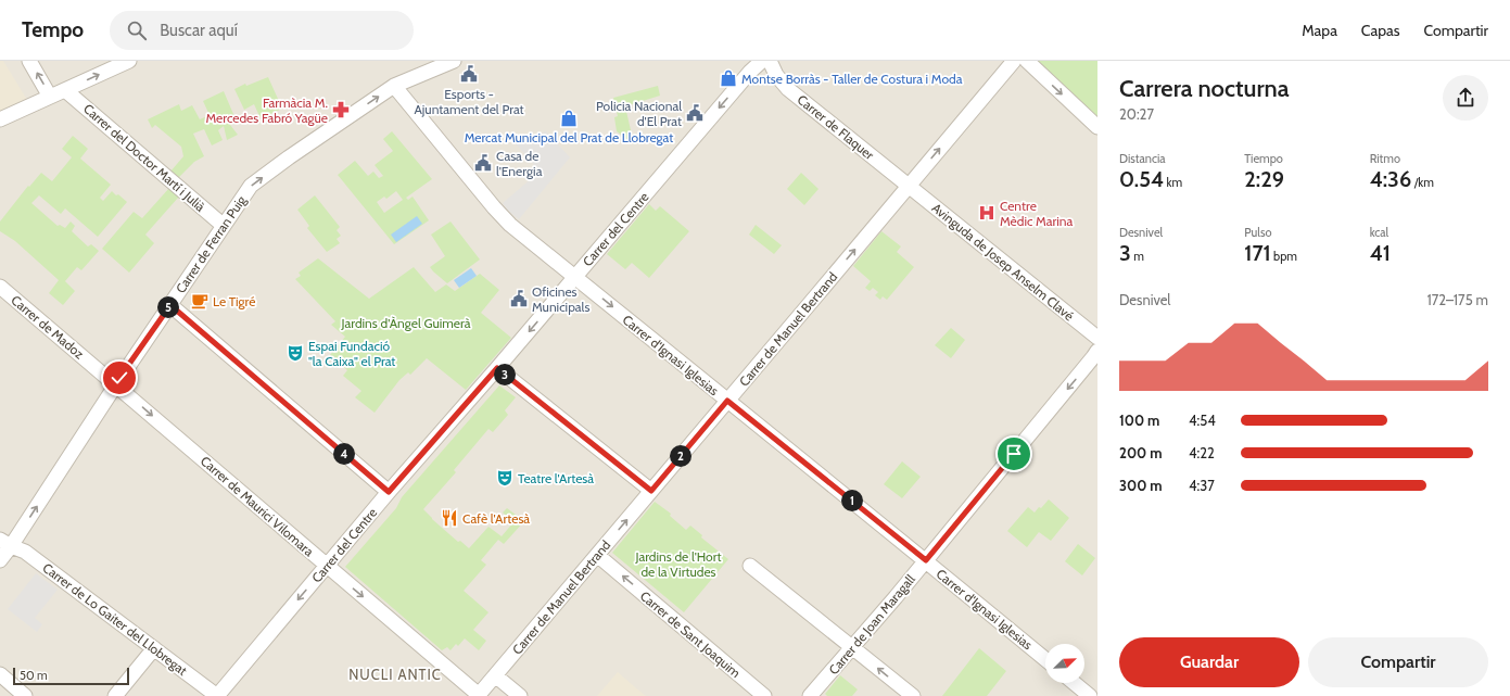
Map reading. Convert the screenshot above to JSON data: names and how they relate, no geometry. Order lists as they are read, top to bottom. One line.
{"streets":{"street":["Carrer de Flaquer","Carrer del Doctor Martí i Julià","Carrer del Centre","Carrer de Ferran Puig","Avinguda de Josep Anselm Clavé","Carrer de Madoz","Carrer de Manuel Bertrand","Carrer d'Ignasi Iglesias","Carrer de Maurici Vilomara","Carrer de Lo Gaiter del Llobregat","Carrer de Joan Maragall","Carrer de Sant Joaquim"]},"crossings":[["Carrer de Flaquer","Avinguda de Josep Anselm Clavé"],["Carrer de Flaquer","Carrer de Manuel Bertrand"],["Carrer del Doctor Martí i Julià","Carrer de Ferran Puig"],["Carrer del Centre","Carrer d'Ignasi Iglesias"],["Carrer del Centre","Carrer de Maurici Vilomara"],["Carrer del Centre","Carrer de Lo Gaiter del Llobregat"],["Carrer de Ferran Puig","Carrer de Madoz"],["Carrer de Ferran Puig","Carrer d'Ignasi Iglesias"],["Carrer de Ferran Puig","Carrer de Maurici Vilomara"],["Carrer de Ferran Puig","Carrer de Lo Gaiter del Llobregat"],["Avinguda de Josep Anselm Clavé","Carrer de Manuel Bertrand"],["Carrer de Madoz","Carrer de Maurici Vilomara"],["Carrer de Manuel Bertrand","Carrer d'Ignasi Iglesias"],["Carrer de Manuel Bertrand","Carrer de Maurici Vilomara"],["Carrer de Manuel Bertrand","Carrer de Sant Joaquim"],["Carrer d'Ignasi Iglesias","Carrer de Joan Maragall"]],"one_way":["Carrer del Centre","Carrer de Ferran Puig","Carrer de Manuel Bertrand","Carrer de Joan Maragall"],"districts":["NUCLI ANTIC"],"parks":["Jardins d'Àngel Guimerà","Jardins de l'Hort de la Virtudes"],"places":{"public building":["Esports - Ajuntament del Prat","Policia Nacional d'El Prat","Casa de l'Energia","Oficines Municipals"],"shop":["Montse Borràs - Taller de Costura i Moda","Mercat Municipal del Prat de Llobregat"],"pharmacy":["Farmàcia M. Mercedes Fabró Yagüe"],"hospital":["Centre Mèdic Marina"],"cafe":["Le Tigré"],"theatre":["Espai Fundació \"la Caixa\" el Prat","Teatre l'Artesà"],"restaurant":["Cafè l'Artesà"]},"scale_bar":"50 m","north":"top right","page":{"header":"Tempo","search":"Buscar aquí","nav":["Mapa","Capas","Compartir"],"heading":["Carrera nocturna","20:27"],"stats":[["Distancia","0.54 km"],["Tiempo","2:29"],["Ritmo","4:36 /km"],["Desnivel","3 m"],["Pulso","171 bpm"],["kcal","41"]],"chart":["Desnivel","172–175 m"],"pins":["5","3","4","2","1"],"list":[{"name":"100 m","note":"4:54"},{"name":"200 m","note":"4:22"},{"name":"300 m","note":"4:37"}],"buttons":["Guardar","Compartir"],"scale":"50 m"}}
